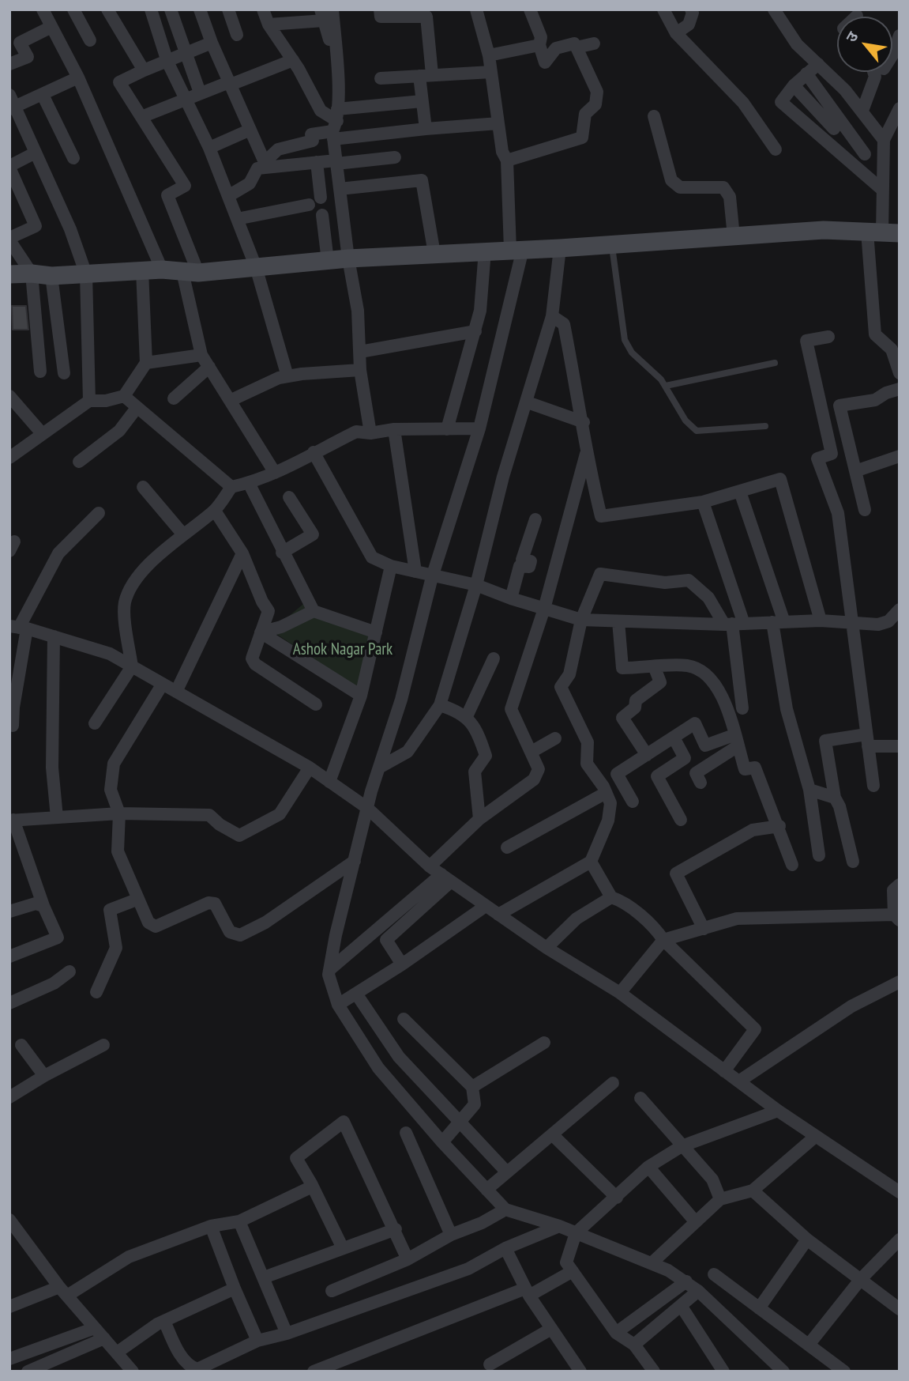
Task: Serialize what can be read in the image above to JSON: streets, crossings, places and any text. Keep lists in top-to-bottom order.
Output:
{
  "parks": ["Ashok Nagar Park"],
  "north": "top left"
}
